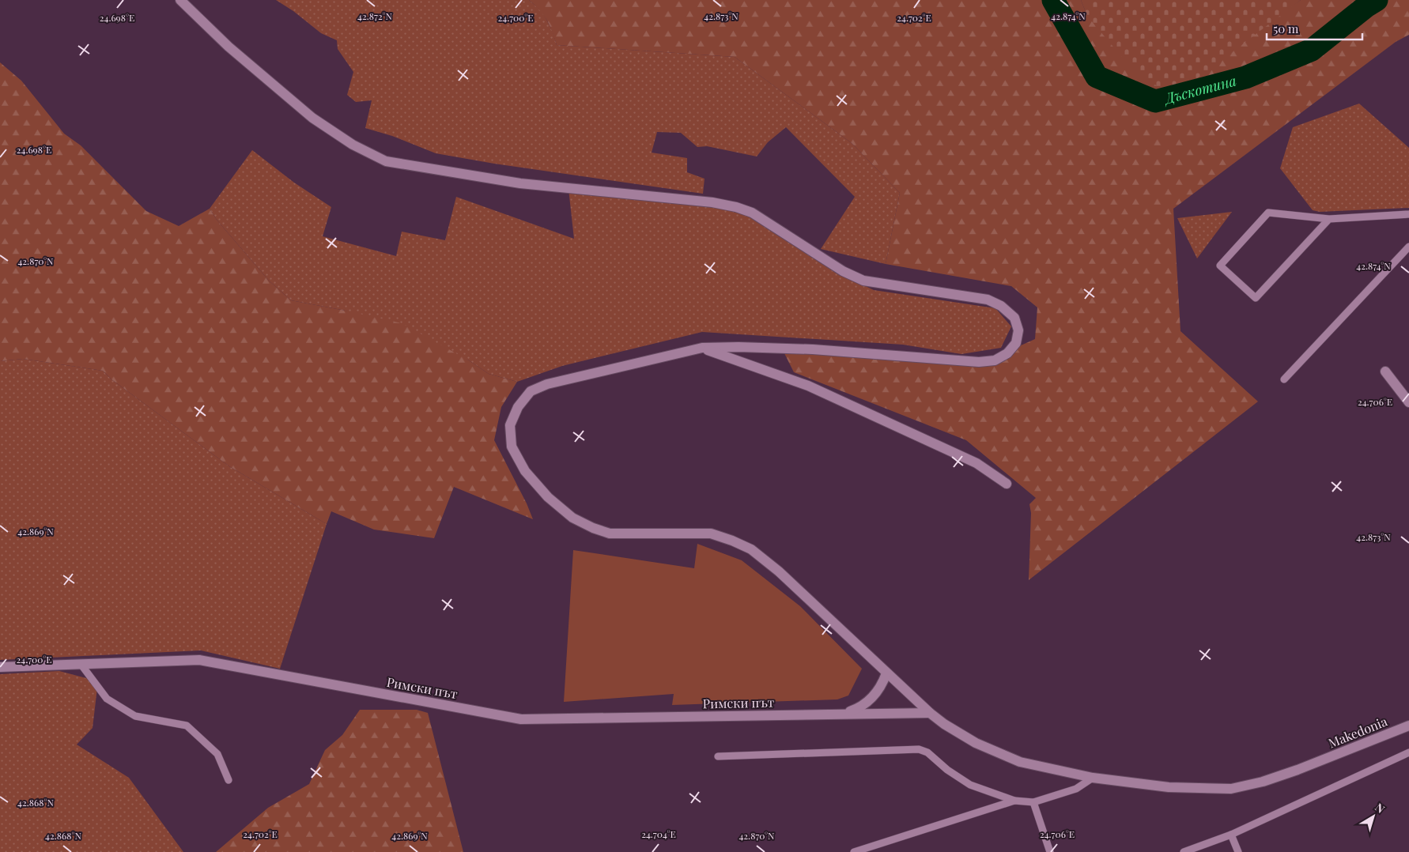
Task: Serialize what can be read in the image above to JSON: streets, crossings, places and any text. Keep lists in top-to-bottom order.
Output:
{
  "streets": {
    "street": ["Римски път", "Makedonia"]
  },
  "crossings": [
    ["Римски път", "Makedonia"]
  ],
  "water": ["Дъскотина"],
  "scale_bar": "50 m",
  "north": "top right",
  "coordinates": [
    "42.872°N",
    "42.873°N",
    "42.874°N",
    "24.698°E",
    "24.700°E",
    "24.702°E",
    "42.870°N",
    "24.706°E",
    "42.869°N",
    "42.868°N",
    "24.704°E"
  ]
}
